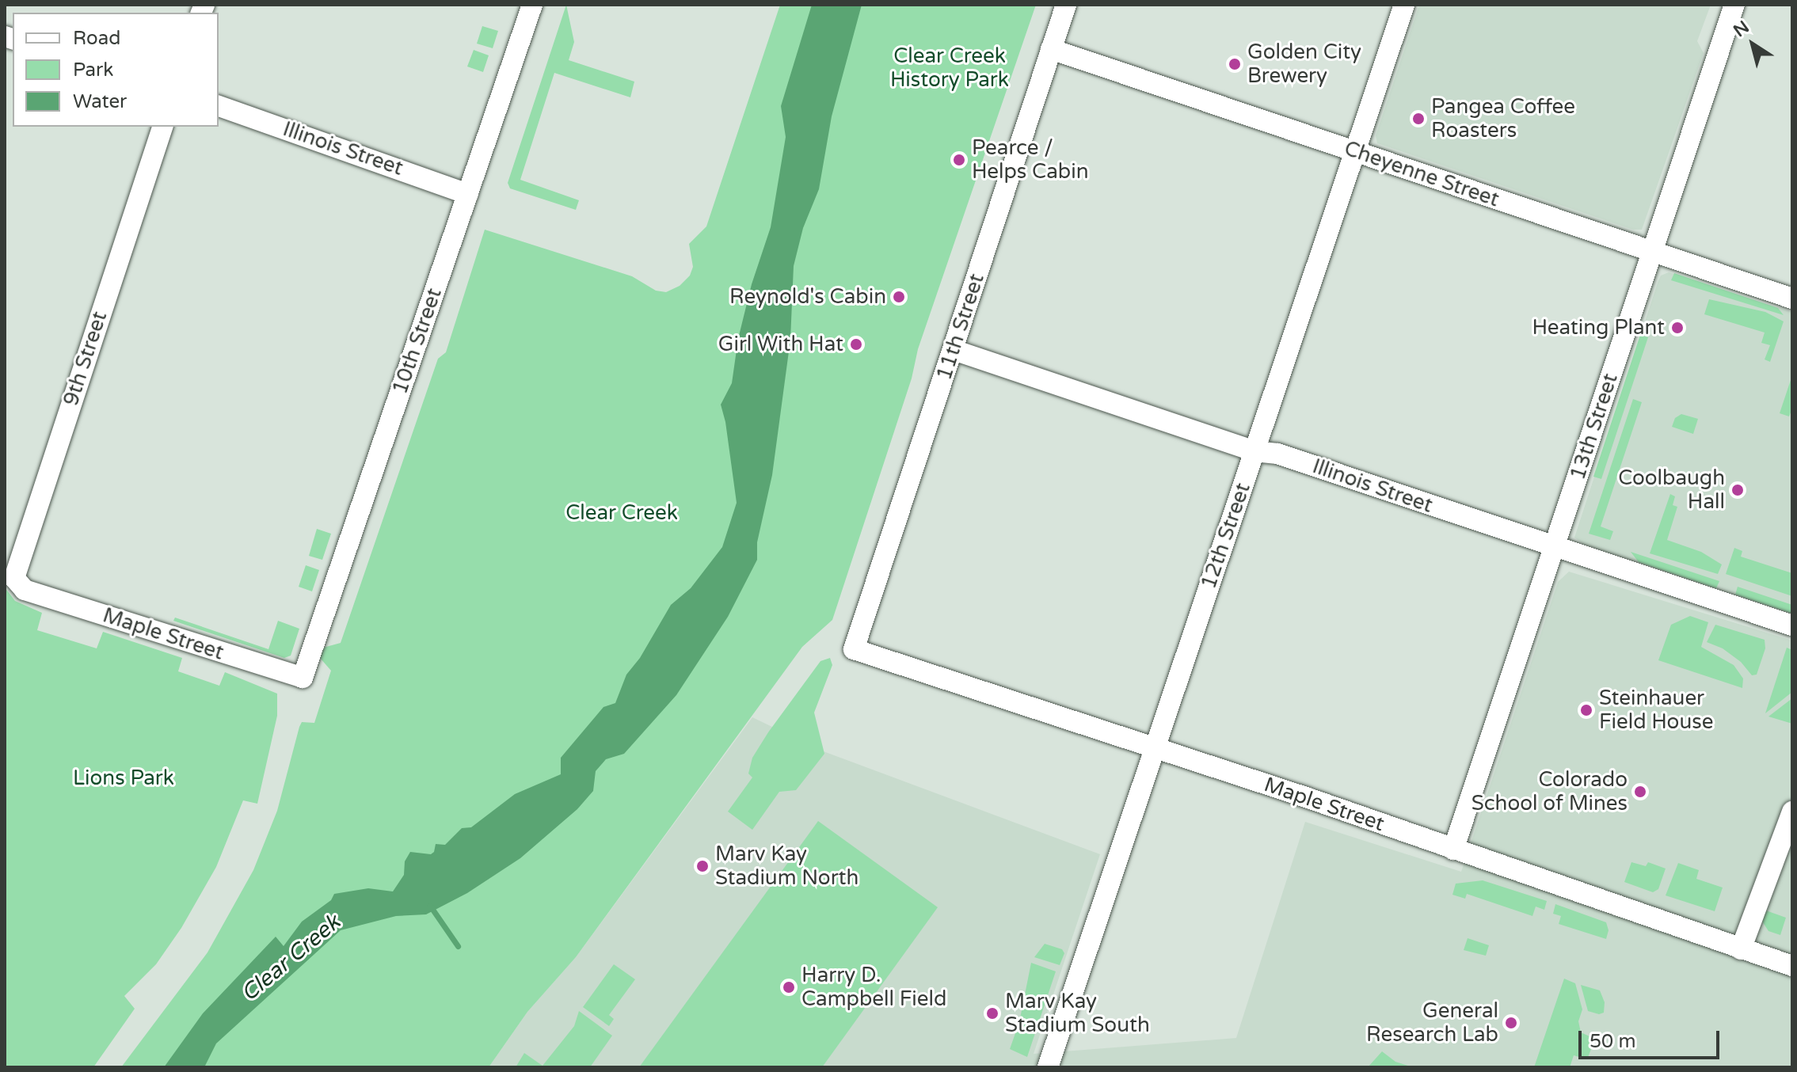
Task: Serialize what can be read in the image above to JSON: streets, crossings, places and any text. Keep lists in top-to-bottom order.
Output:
{
  "streets": {
    "street": [
      "Illinois Street",
      "Cheyenne Street",
      "11th Street",
      "10th Street",
      "9th Street",
      "13th Street",
      "12th Street",
      "Maple Street"
    ]
  },
  "crossings": [
    ["Illinois Street", "11th Street"],
    ["Illinois Street", "10th Street"],
    ["Illinois Street", "13th Street"],
    ["Illinois Street", "12th Street"],
    ["Cheyenne Street", "11th Street"],
    ["Cheyenne Street", "13th Street"],
    ["Cheyenne Street", "12th Street"],
    ["11th Street", "Maple Street"],
    ["10th Street", "Maple Street"],
    ["9th Street", "Maple Street"],
    ["13th Street", "Maple Street"],
    ["12th Street", "Maple Street"]
  ],
  "water": ["Clear Creek"],
  "parks": ["Clear Creek History Park", "Clear Creek", "Lions Park"],
  "places": [
    "Golden City Brewery",
    "Pangea Coffee Roasters",
    "Pearce / Helps Cabin",
    "Reynold's Cabin",
    "Heating Plant",
    "Girl With Hat",
    "Coolbaugh Hall",
    "Steinhauer Field House",
    "Colorado School of Mines",
    "Marv Kay Stadium North",
    "Harry D. Campbell Field",
    "Marv Kay Stadium South",
    "General Research Lab"
  ],
  "legend": ["Road", "Park", "Water"],
  "scale_bar": "50 m",
  "north": "top left"
}
